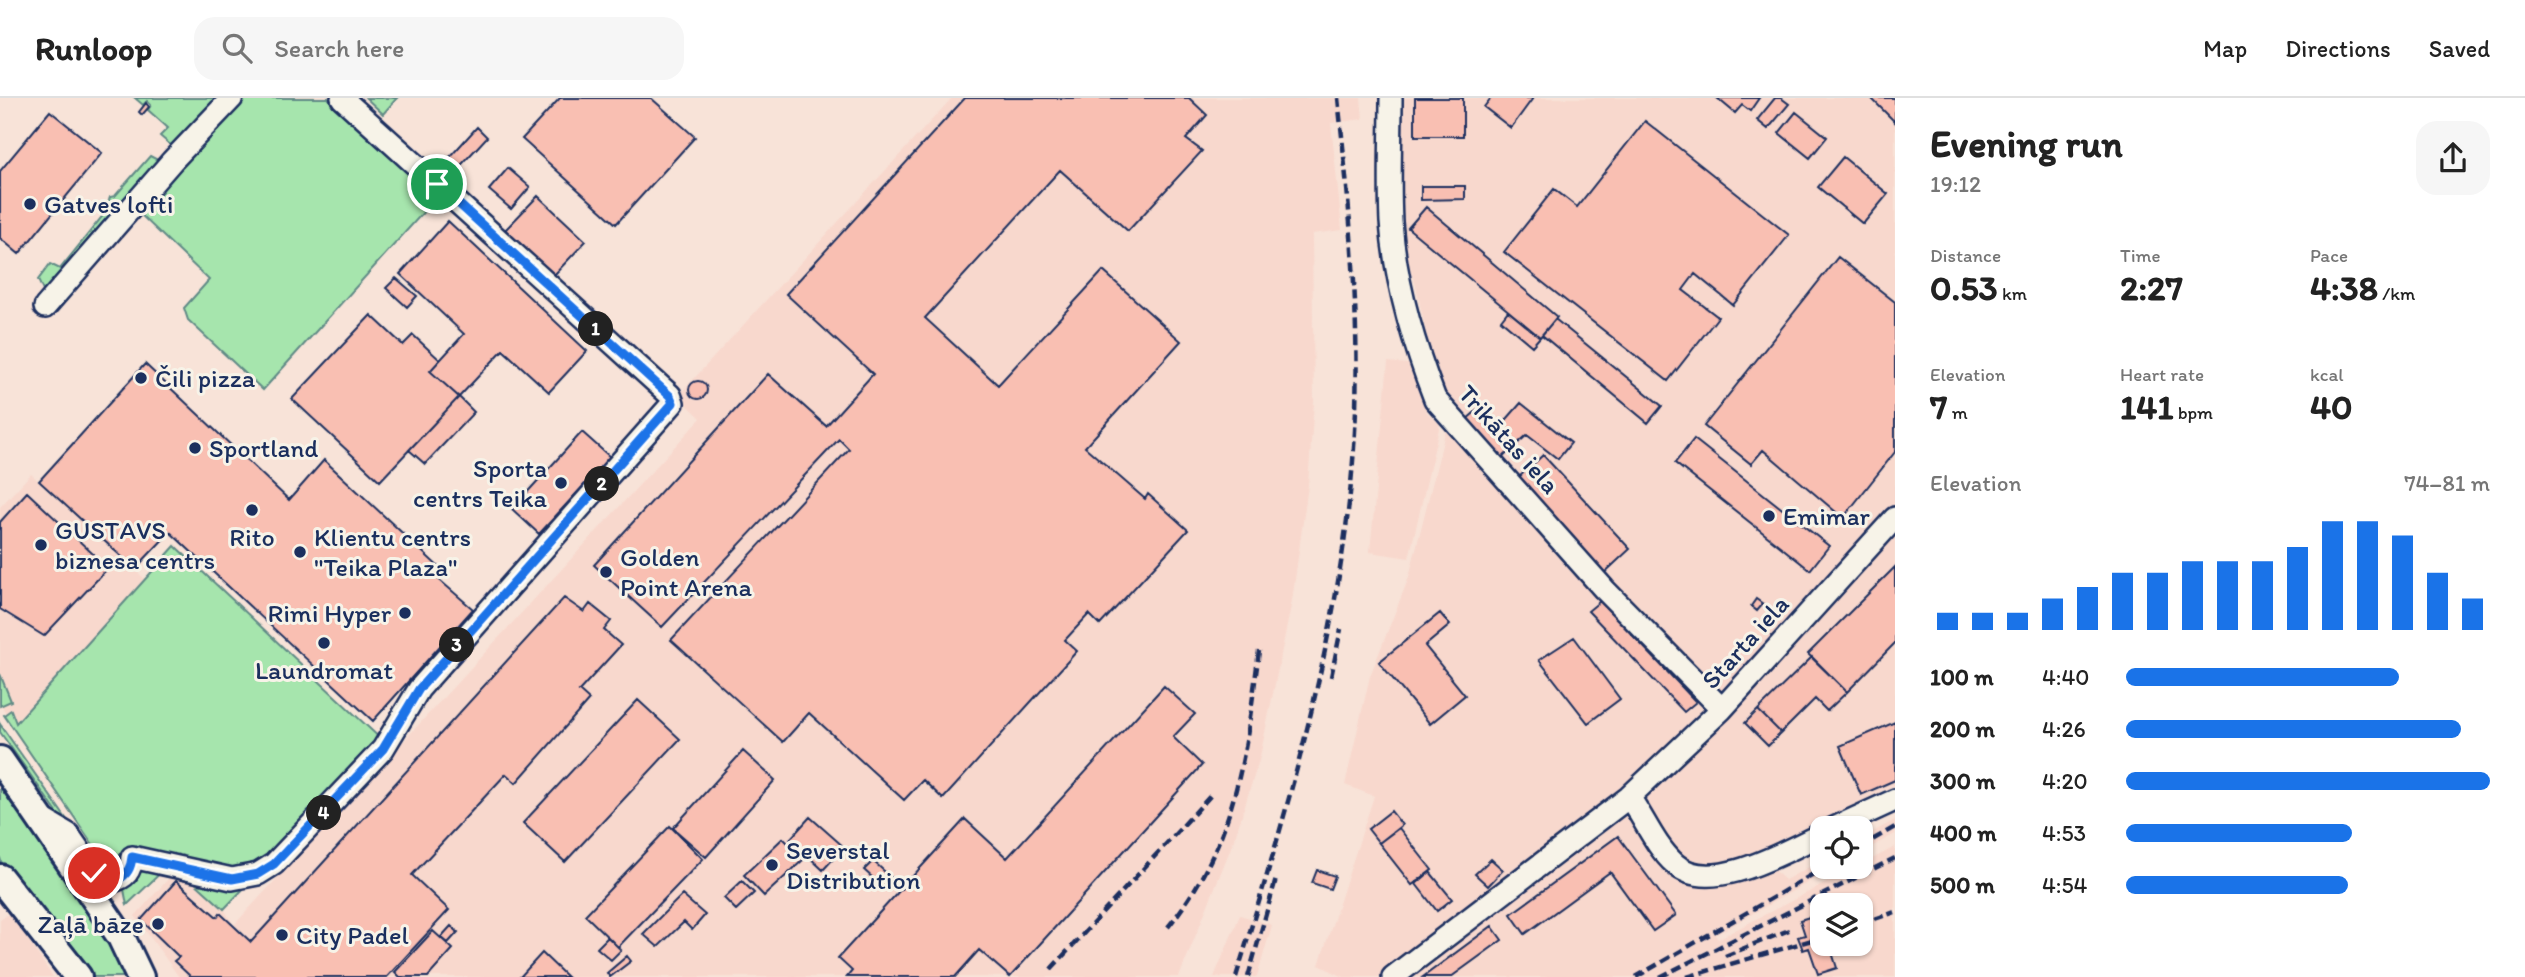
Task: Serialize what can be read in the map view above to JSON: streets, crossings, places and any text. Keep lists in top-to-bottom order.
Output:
{
  "streets": {
    "street": ["Trikātas iela", "Starta iela"]
  },
  "crossings": [
    ["Trikātas iela", "Starta iela"]
  ],
  "places": [
    "Gatves lofti",
    "Čili pizza",
    "Sportland",
    "Sporta centrs Teika",
    "Rito",
    "Emimar",
    "GUSTAVS biznesa centrs",
    "Klientu centrs \"Teika Plaza\"",
    "Golden Point Arena",
    "Rimi Hyper",
    "Laundromat",
    "Severstal Distribution",
    "Zaļā bāze",
    "City Padel"
  ],
  "page": {
    "header": "Runloop",
    "search": "Search here",
    "nav": ["Map", "Directions", "Saved"],
    "heading": ["Evening run", "19:12"],
    "stats": [
      ["Distance", "0.53 km"],
      ["Time", "2:27"],
      ["Pace", "4:38 /km"],
      ["Elevation", "7 m"],
      ["Heart rate", "141 bpm"],
      ["kcal", "40"]
    ],
    "pins": [
      "1",
      "2",
      "3",
      "4"
    ],
    "chart": ["Elevation", "74–81 m"],
    "list": [
      {
        "name": "100 m",
        "note": "4:40"
      },
      {
        "name": "200 m",
        "note": "4:26"
      },
      {
        "name": "300 m",
        "note": "4:20"
      },
      {
        "name": "400 m",
        "note": "4:53"
      },
      {
        "name": "500 m",
        "note": "4:54"
      }
    ]
  }
}
